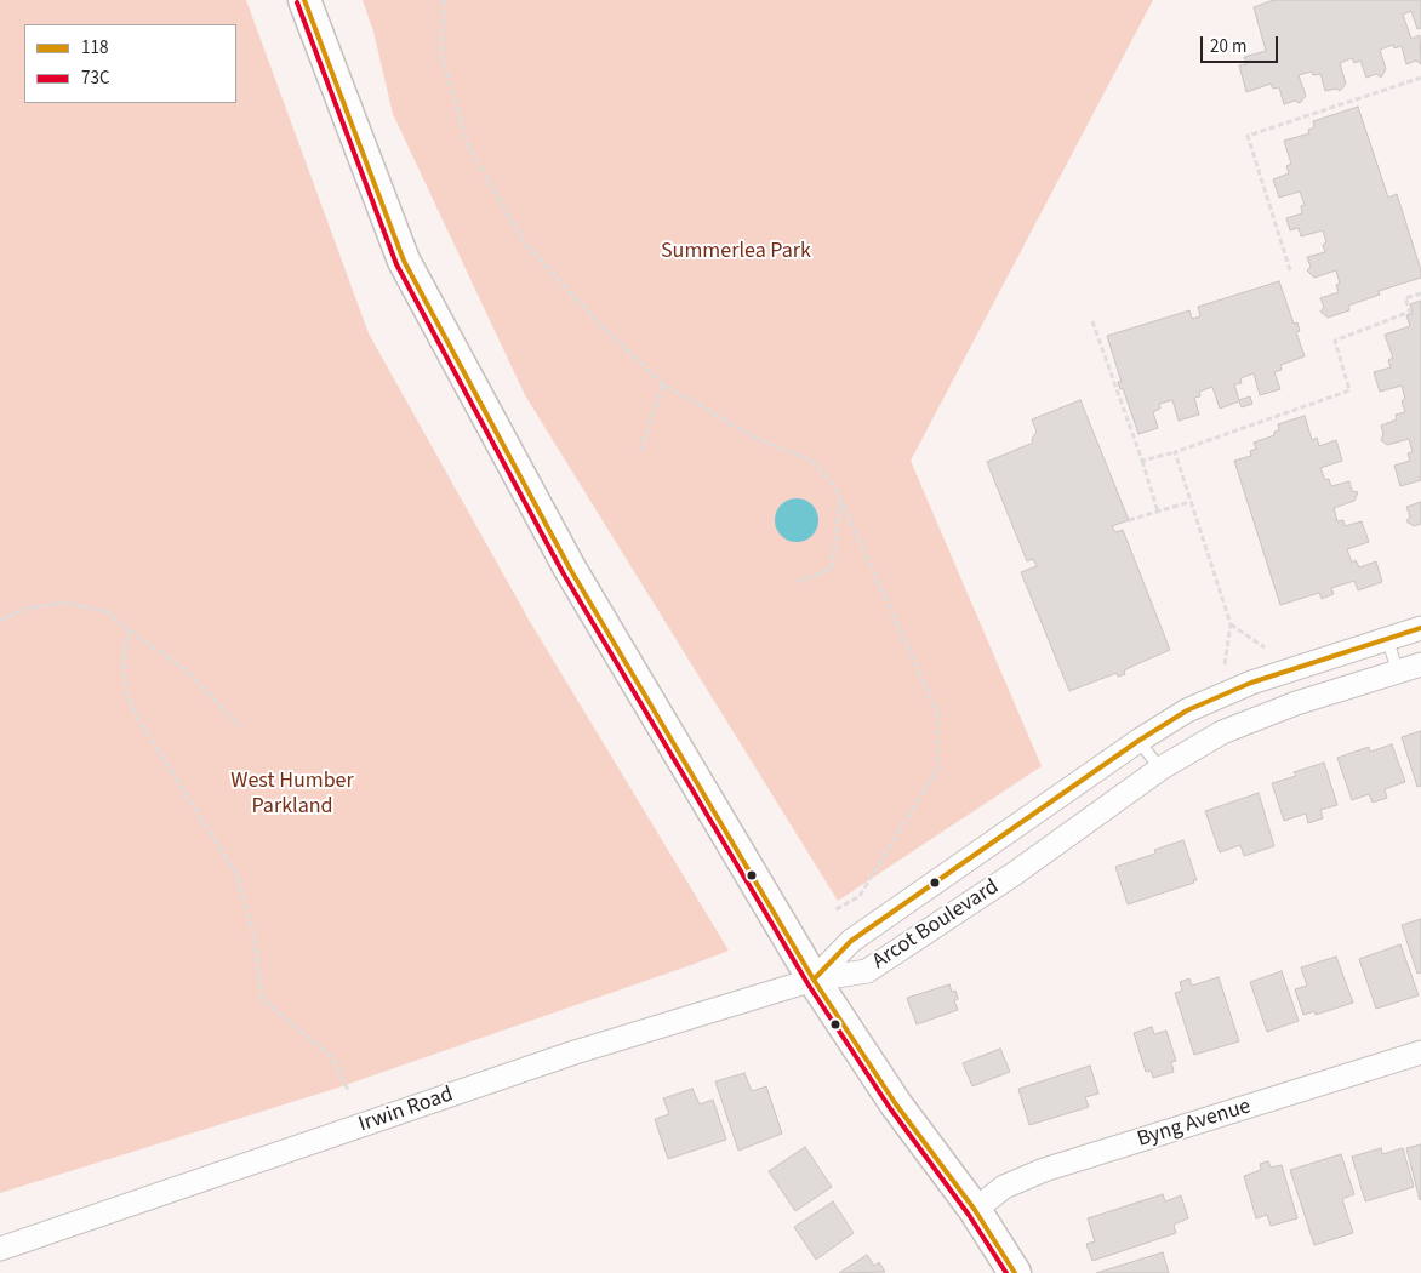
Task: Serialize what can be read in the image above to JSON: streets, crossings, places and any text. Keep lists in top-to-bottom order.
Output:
{
  "streets": {
    "street": ["Arcot Boulevard", "Irwin Road", "Byng Avenue"]
  },
  "crossings": [
    ["Arcot Boulevard", "Irwin Road"]
  ],
  "parks": ["Summerlea Park", "West Humber Parkland"],
  "lines": ["transit line 118", "transit line 73C"],
  "legend": ["118", "73C"],
  "scale_bar": "20 m"
}
